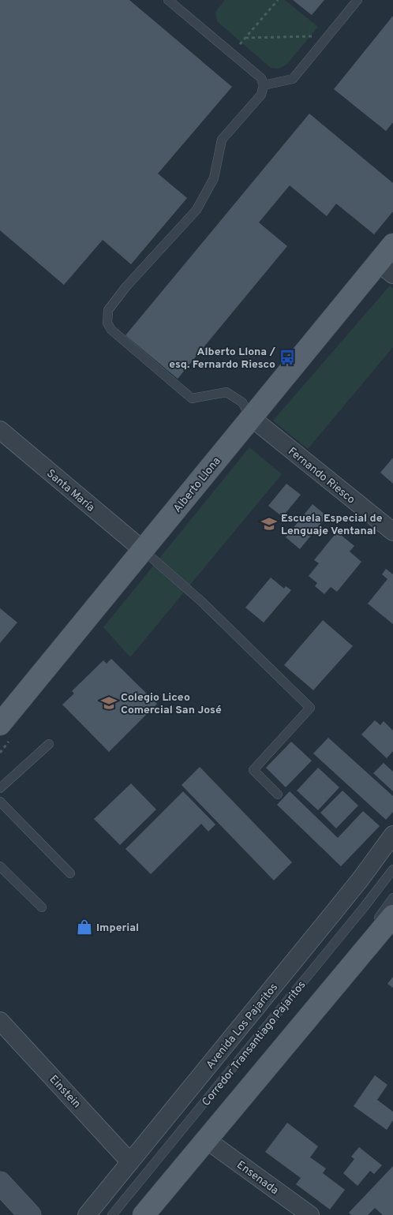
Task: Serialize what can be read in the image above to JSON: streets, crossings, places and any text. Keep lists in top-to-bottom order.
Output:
{
  "streets": {
    "main road": ["Alberto Llona"],
    "street": [
      "Fernando Riesco",
      "Santa María",
      "Avenida Los Pajaritos",
      "Einstein",
      "Ensenada"
    ],
    "lane": ["Corredor Transantiago Pajaritos"]
  },
  "crossings": [
    ["Fernando Riesco", "Alberto Llona"],
    ["Alberto Llona", "Santa María"],
    ["Avenida Los Pajaritos", "Einstein"]
  ],
  "places": {
    "bus stop": ["Alberto Llona / esq. Fernardo Riesco"],
    "school or university": ["Escuela Especial de Lenguaje Ventanal", "Colegio Liceo Comercial San José"],
    "shop": ["Imperial"]
  }
}
